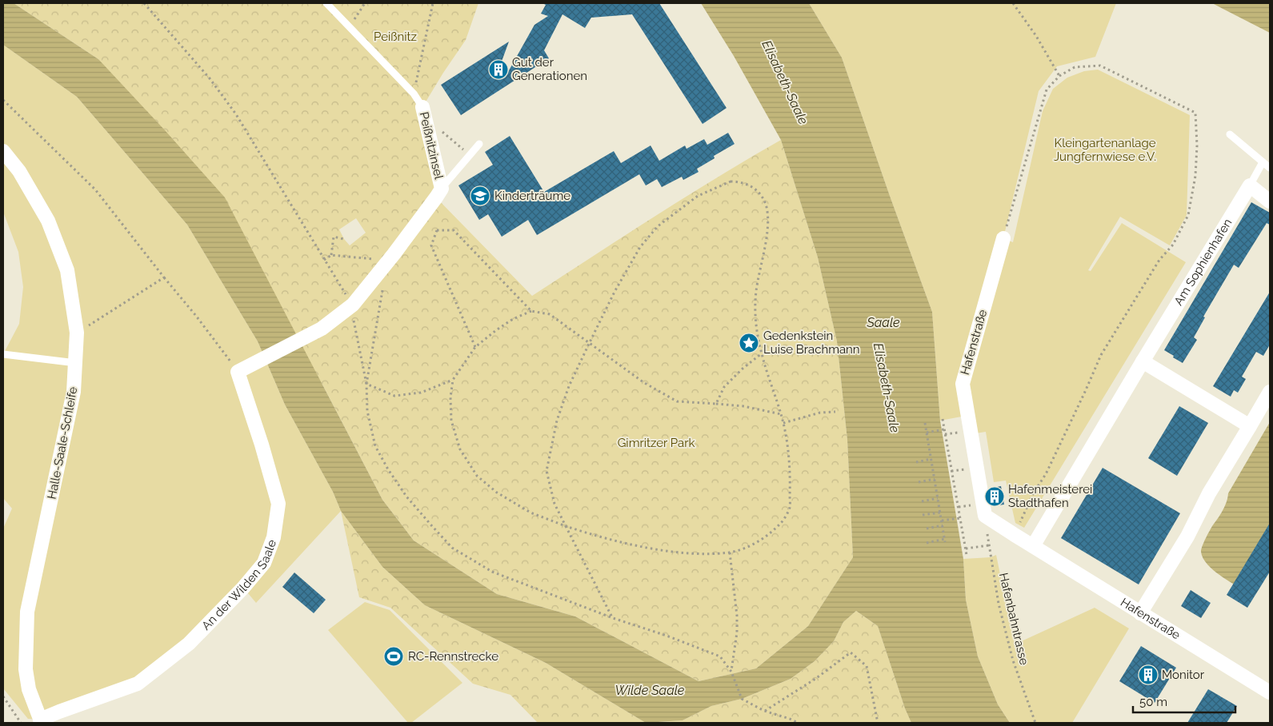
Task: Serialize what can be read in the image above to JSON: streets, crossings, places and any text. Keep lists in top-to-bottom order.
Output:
{
  "streets": {
    "street": [
      "Peißnitzinsel",
      "Am Sophienhafen",
      "Hafenstraße",
      "Halle-Saale-Schleife",
      "An der Wilden Saale"
    ],
    "path": ["Hafenbahntrasse"]
  },
  "crossings": [
    ["Peißnitzinsel", "An der Wilden Saale"],
    ["Am Sophienhafen", "Hafenstraße"],
    ["Hafenstraße", "Hafenbahntrasse"],
    ["Halle-Saale-Schleife", "An der Wilden Saale"]
  ],
  "water": ["Elisabeth-Saale", "Saale", "Wilde Saale"],
  "parks": ["Peißnitz", "Kleingartenanlage Jungfernwiese e.V.", "Gimritzer Park"],
  "places": {
    "building": ["Gut der Generationen", "Hafenmeisterei Stadthafen", "Monitor"],
    "school or university": ["Kinderträume"],
    "place": ["Gedenkstein Luise Brachmann"],
    "sports": ["RC-Rennstrecke"]
  },
  "scale_bar": "50 m"
}
